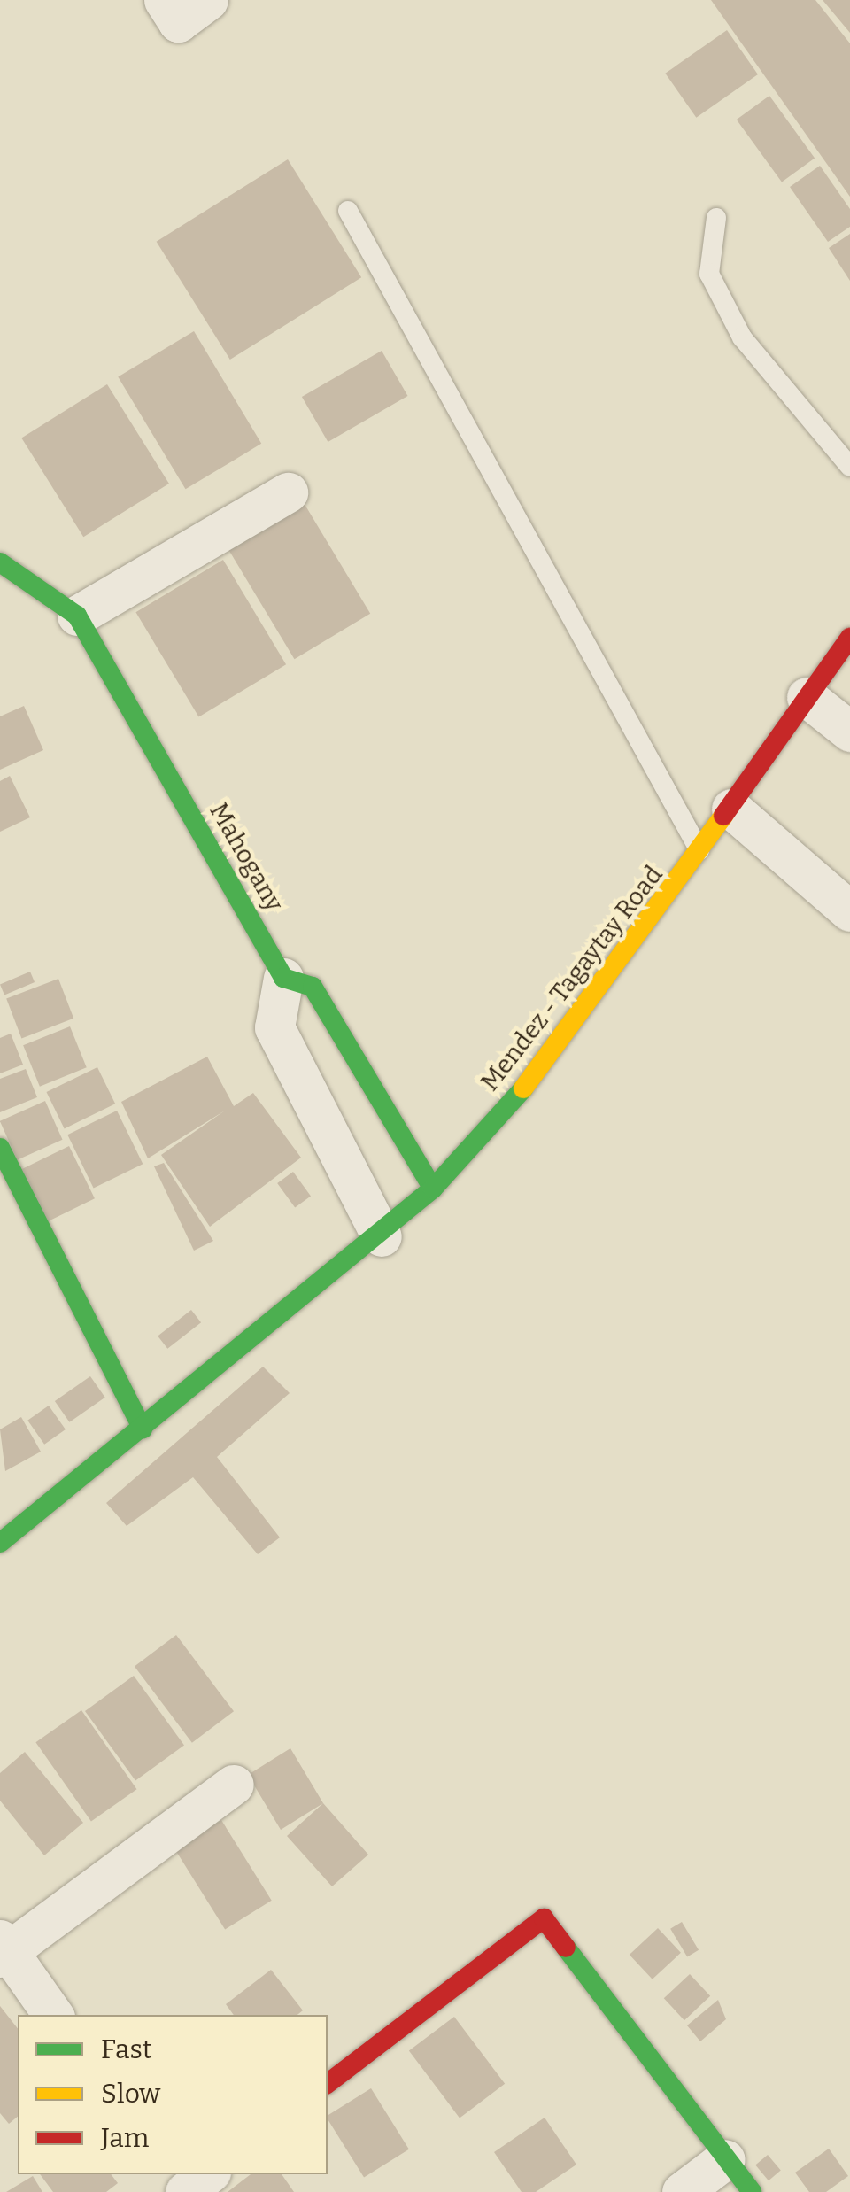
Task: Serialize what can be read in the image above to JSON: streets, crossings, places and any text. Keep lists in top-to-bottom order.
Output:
{
  "streets": {
    "street": ["Mahogany", "Mendez - Tagaytay Road"]
  },
  "legend": ["Fast", "Slow", "Jam"]
}
